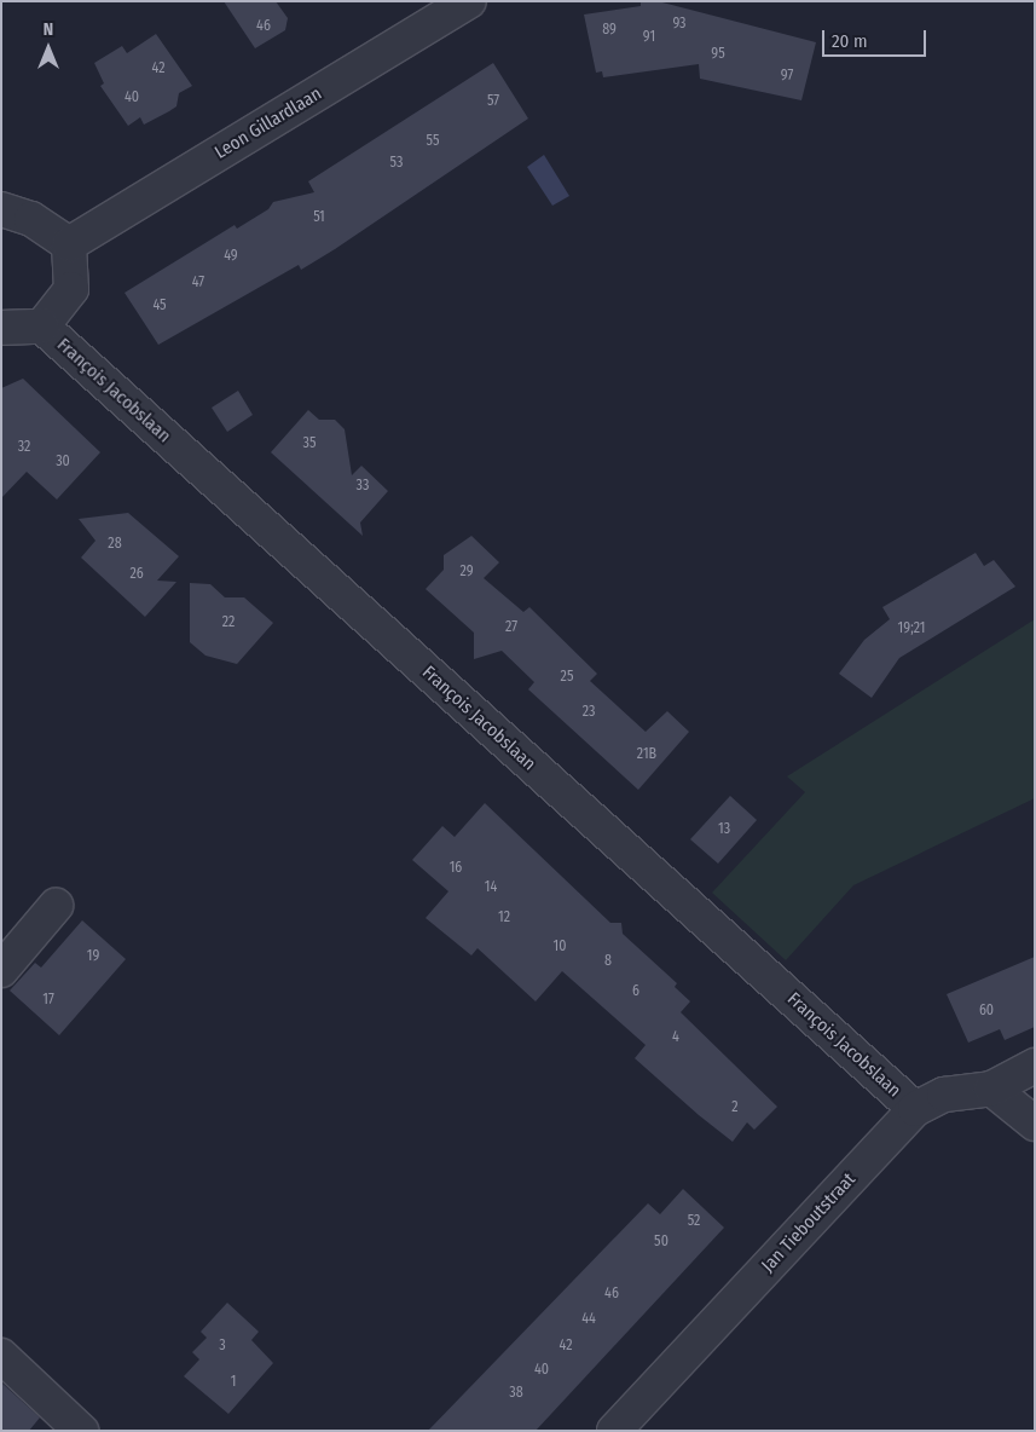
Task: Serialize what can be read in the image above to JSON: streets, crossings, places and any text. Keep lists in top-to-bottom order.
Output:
{
  "streets": {
    "street": ["Leon Gillardlaan", "François Jacobslaan", "Jan Tieboutstraat"]
  },
  "crossings": [
    ["François Jacobslaan", "Jan Tieboutstraat"]
  ],
  "house_numbers": [
    "93",
    "46",
    "89",
    "91",
    "95",
    "42",
    "97",
    "40",
    "57",
    "55",
    "53",
    "51",
    "49",
    "47",
    "45",
    "35",
    "32",
    "30",
    "33",
    "28",
    "29",
    "26",
    "22",
    "27",
    "19;21",
    "25",
    "23",
    "21B",
    "13",
    "16",
    "14",
    "12",
    "10",
    "19",
    "8",
    "6",
    "17",
    "60",
    "4",
    "2",
    "52",
    "50",
    "46",
    "44",
    "3",
    "42",
    "40",
    "1",
    "38"
  ],
  "scale_bar": "20 m",
  "north": "top"
}
